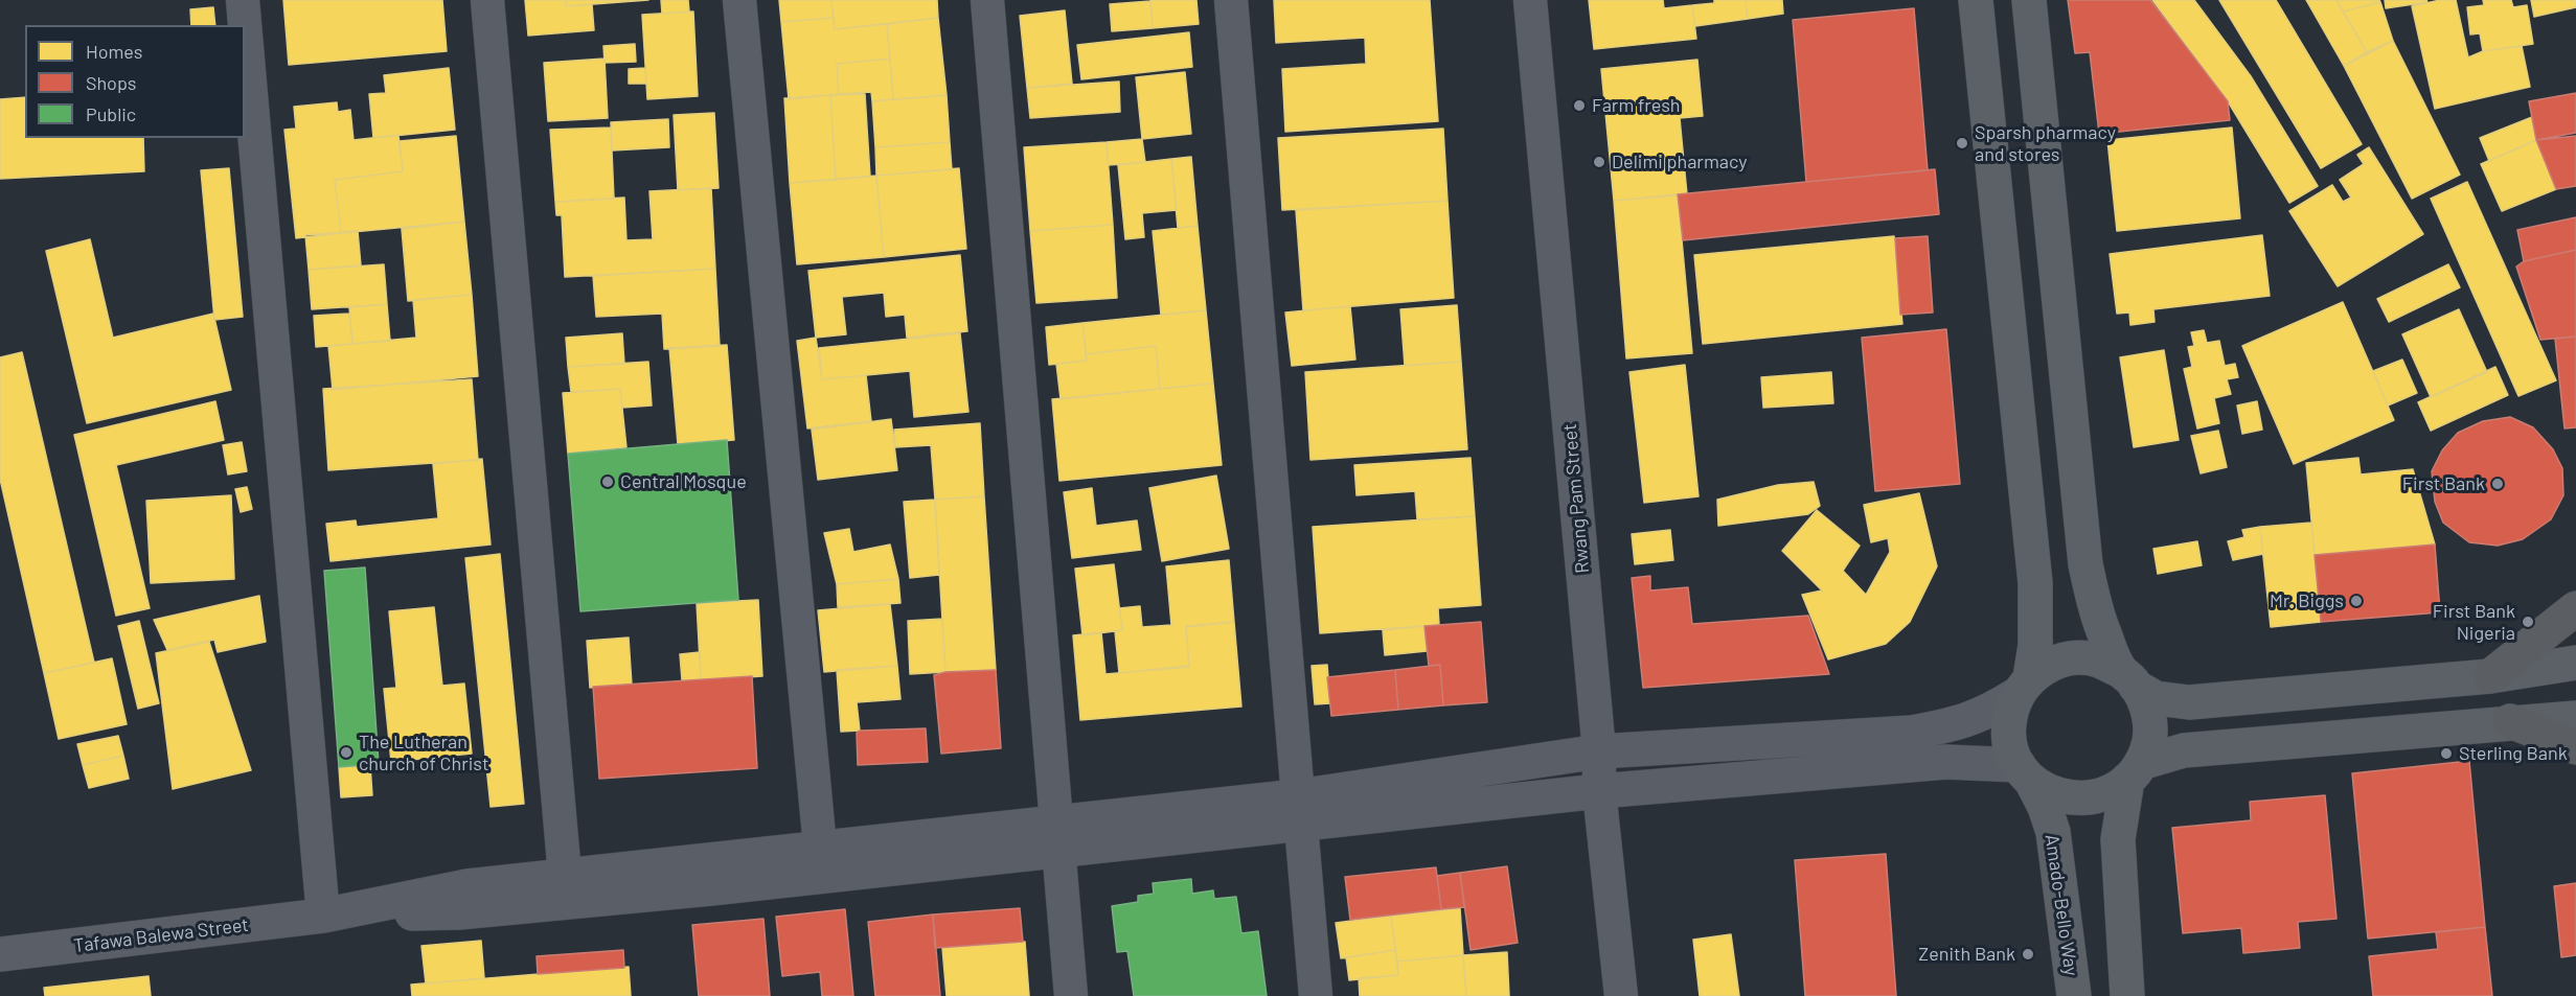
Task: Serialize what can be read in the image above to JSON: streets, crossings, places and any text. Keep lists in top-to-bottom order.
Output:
{
  "streets": {
    "main road": ["Amado-Bello Way"],
    "street": ["Rwang Pam Street", "Tafawa Balewa Street"]
  },
  "places": [
    "Farm fresh",
    "Sparsh pharmacy and stores",
    "Delimi pharmacy",
    "Central Mosque",
    "First Bank",
    "Mr. Biggs",
    "First Bank Nigeria",
    "The Lutheran church of Christ",
    "Sterling Bank",
    "Zenith Bank"
  ],
  "legend": ["Homes", "Shops", "Public"]
}
